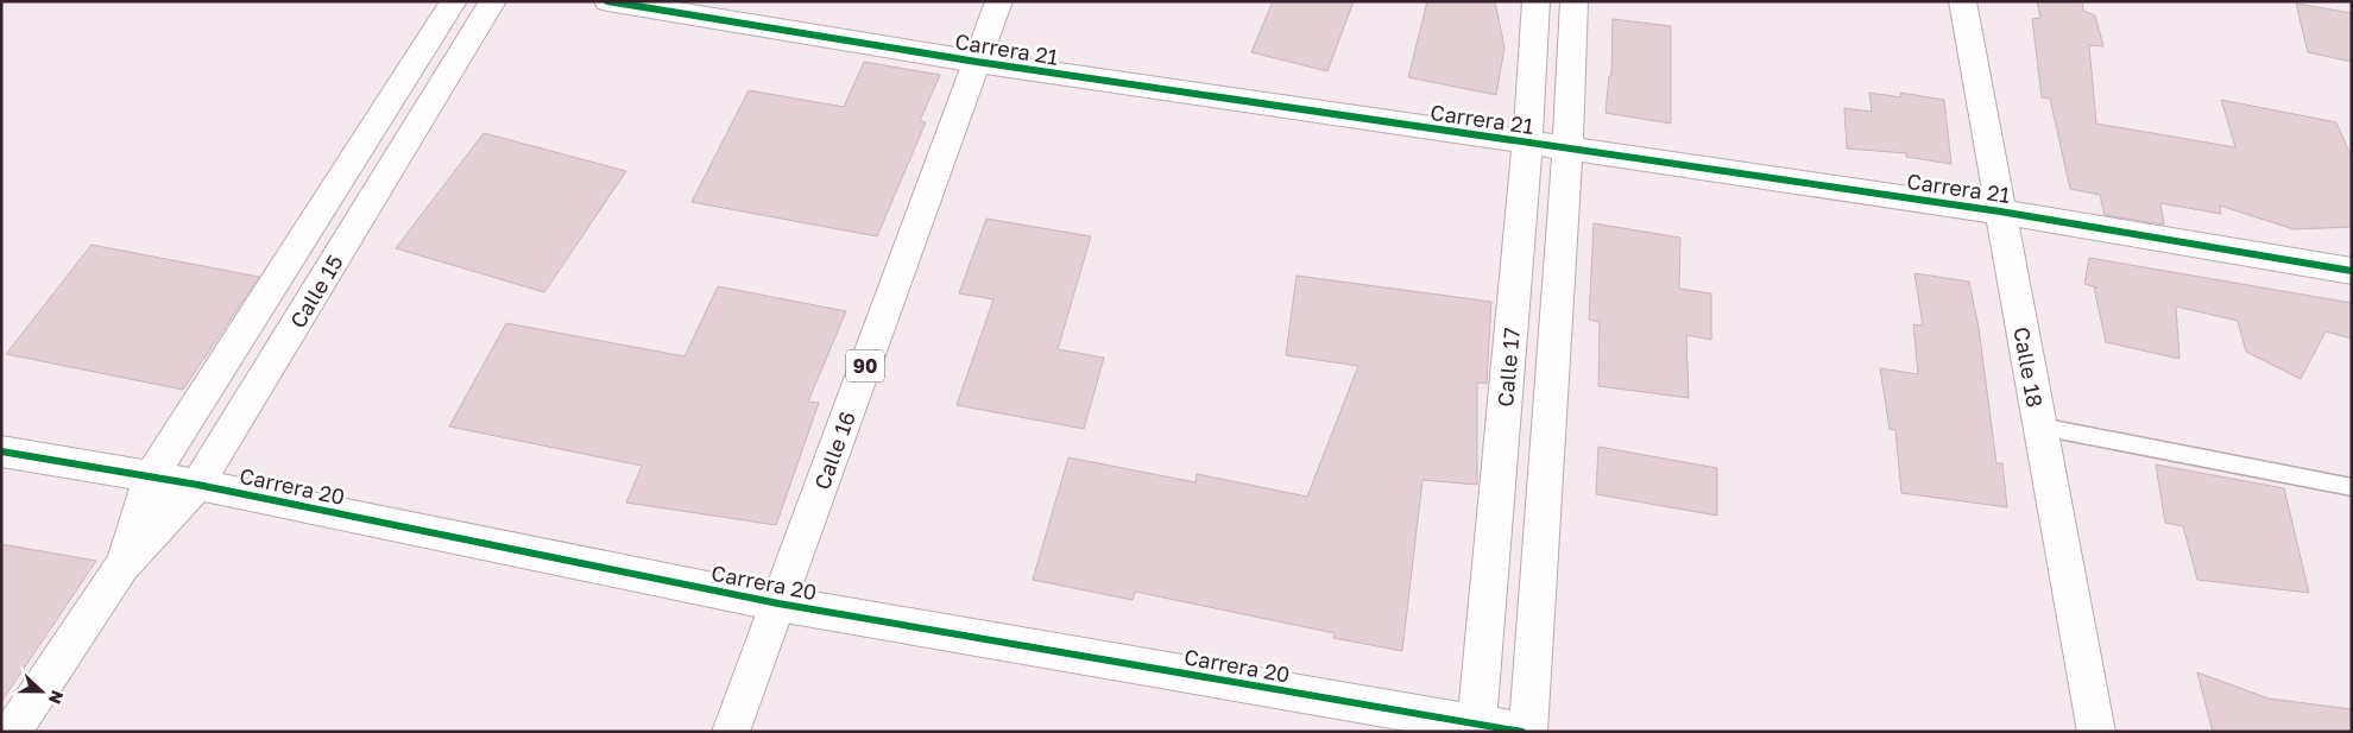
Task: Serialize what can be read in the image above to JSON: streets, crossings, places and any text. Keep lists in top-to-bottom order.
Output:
{
  "streets": {
    "main road": [
      "Carrera 21",
      "Calle 15",
      "90",
      "Calle 17",
      "Calle 18",
      "Calle 16",
      "Carrera 20"
    ]
  },
  "crossings": [
    ["Carrera 21", "Calle 17"],
    ["Carrera 21", "Calle 18"],
    ["Carrera 21", "Calle 16"],
    ["Calle 15", "Carrera 20"],
    ["Calle 17", "Carrera 20"],
    ["Calle 16", "Carrera 20"]
  ],
  "north": "right"
}
